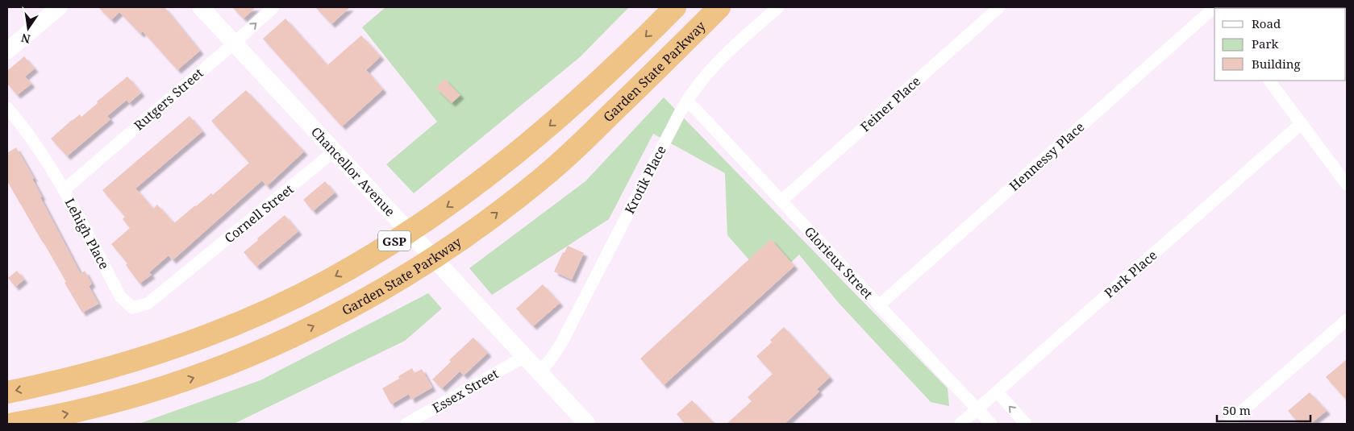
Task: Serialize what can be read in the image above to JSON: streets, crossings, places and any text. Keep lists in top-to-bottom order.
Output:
{
  "streets": {
    "highway": ["Garden State Parkway", "GSP"],
    "main road": ["Chancellor Avenue"],
    "street": [
      "Rutgers Street",
      "Feiner Place",
      "Hennessy Place",
      "Krotik Place",
      "Cornell Street",
      "Lehigh Place",
      "Glorieux Street",
      "Park Place",
      "Essex Street"
    ]
  },
  "crossings": [
    ["Rutgers Street", "Chancellor Avenue"],
    ["Rutgers Street", "Lehigh Place"],
    ["Feiner Place", "Glorieux Street"],
    ["Hennessy Place", "Glorieux Street"],
    ["Chancellor Avenue", "Krotik Place"],
    ["Chancellor Avenue", "Cornell Street"],
    ["Chancellor Avenue", "Essex Street"],
    ["Krotik Place", "Glorieux Street"],
    ["Cornell Street", "Lehigh Place"],
    ["Glorieux Street", "Park Place"]
  ],
  "legend": ["Road", "Park", "Building"],
  "scale_bar": "50 m",
  "north": "bottom"
}
